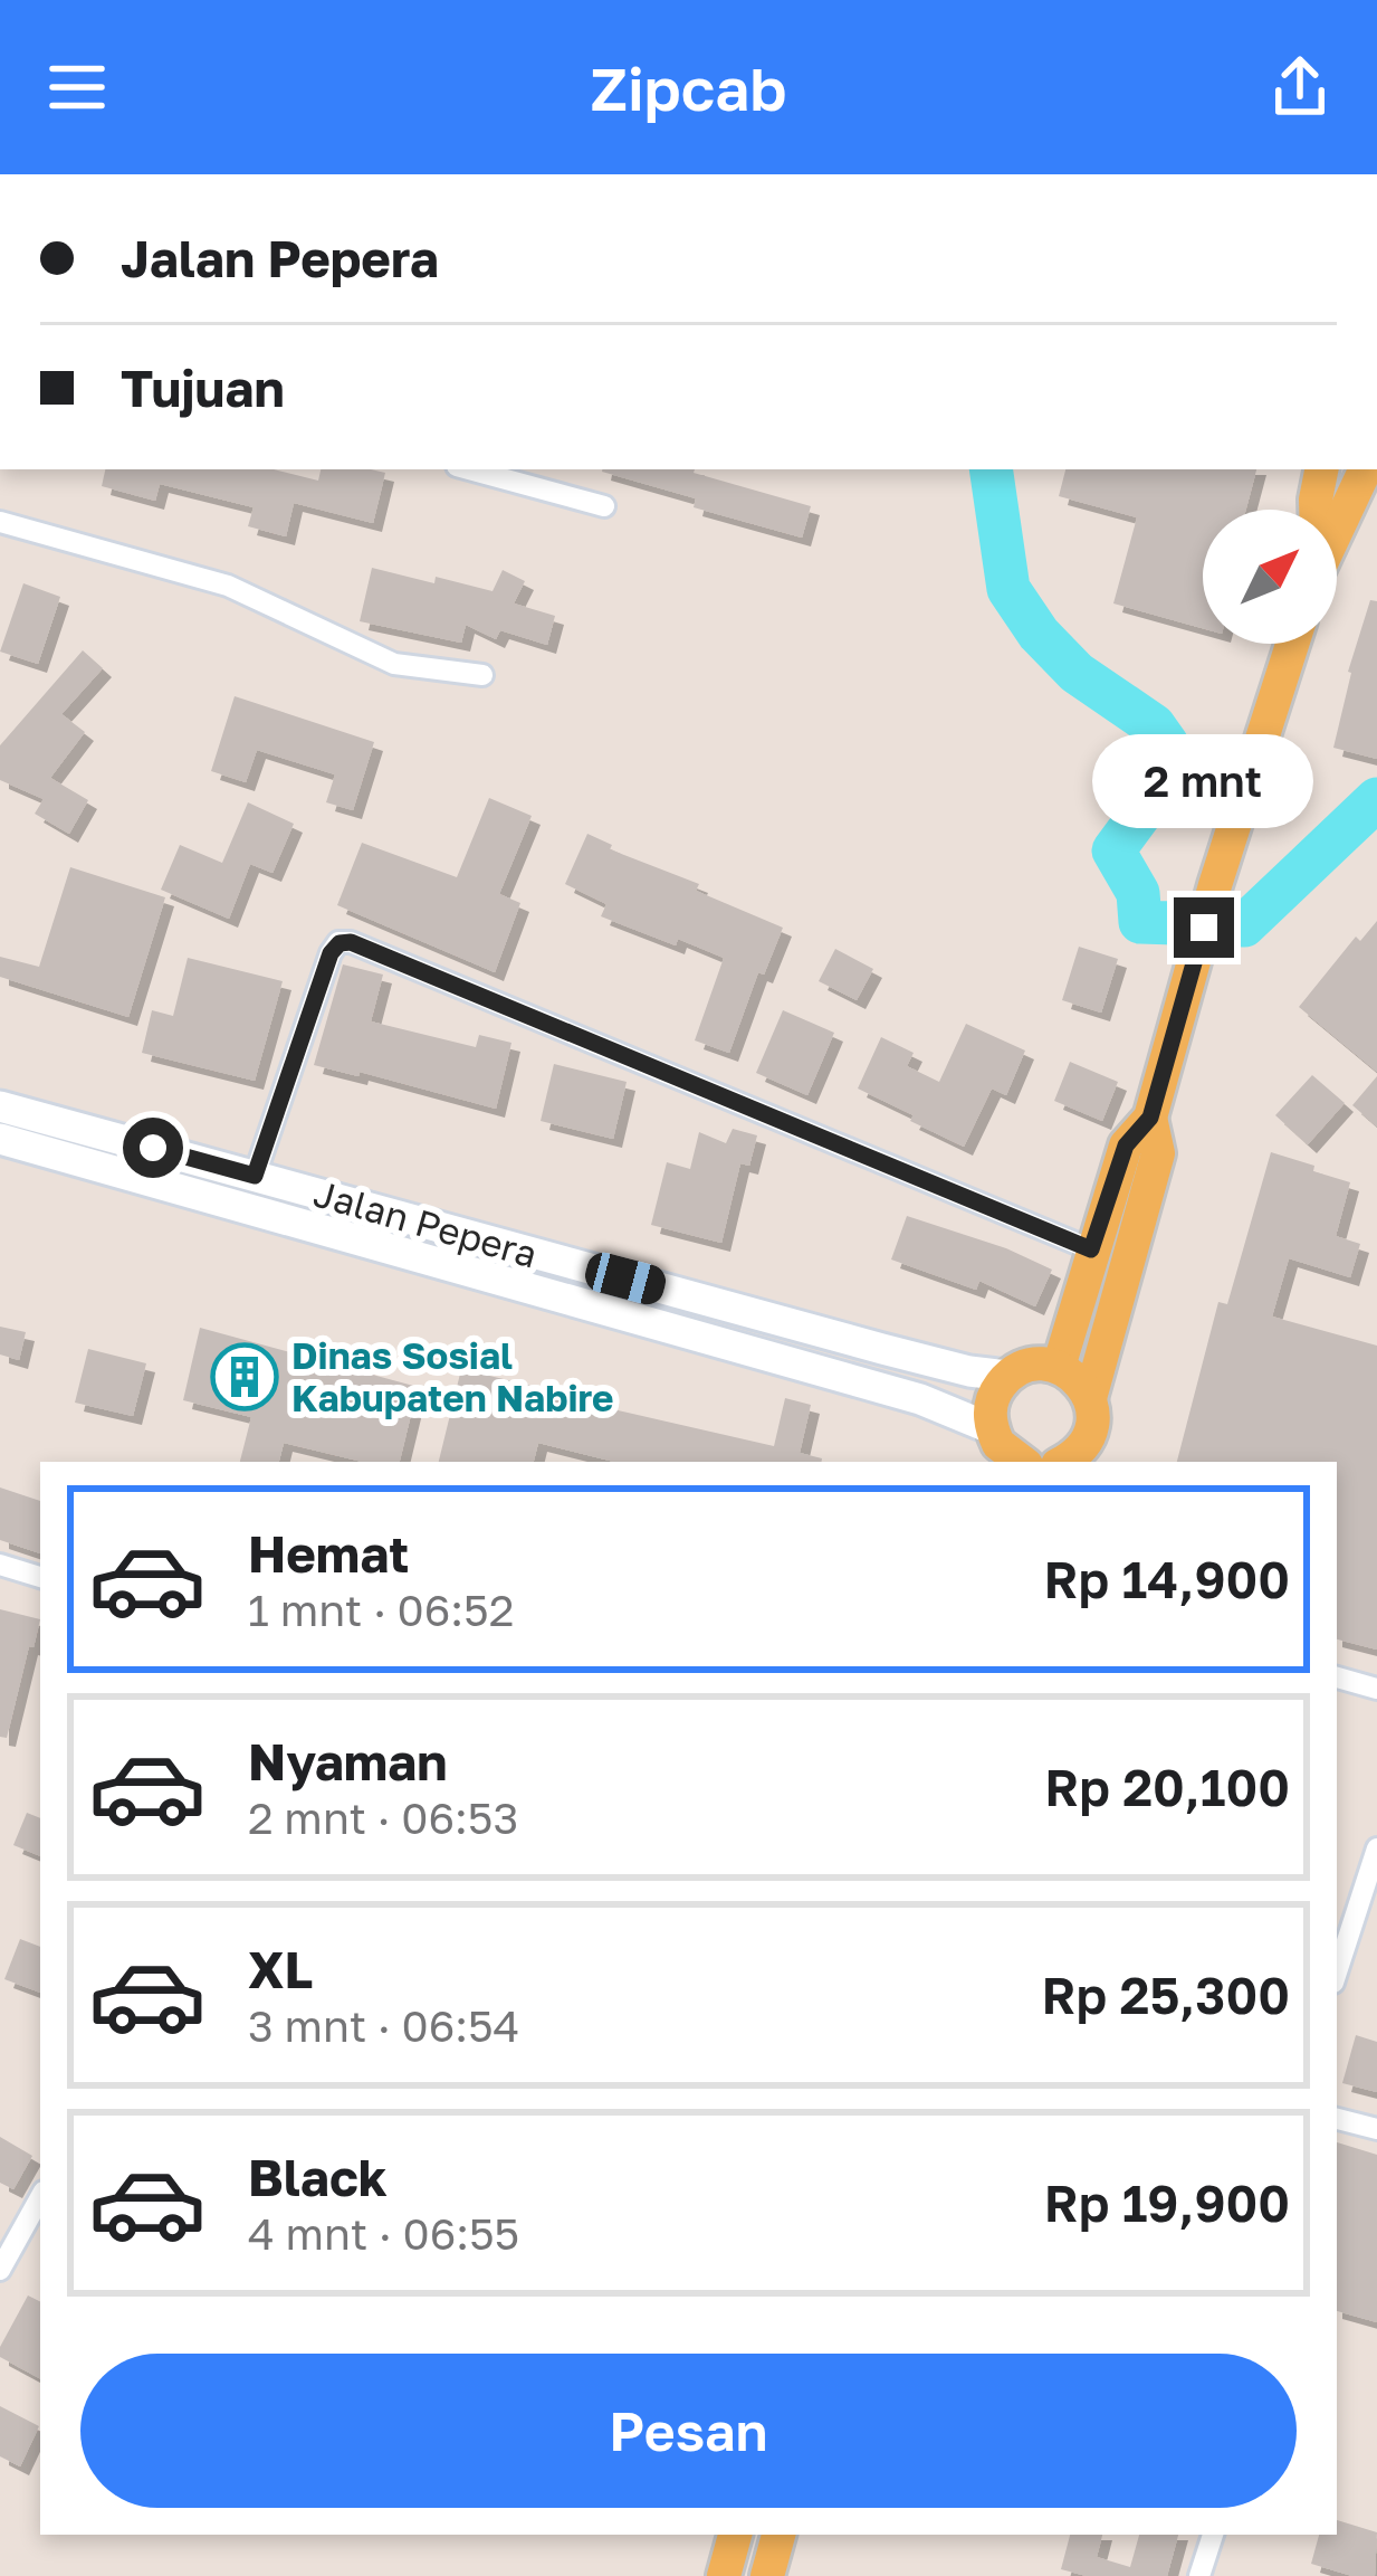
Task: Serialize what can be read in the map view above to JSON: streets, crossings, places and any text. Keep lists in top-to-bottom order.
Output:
{
  "streets": {
    "main road": ["Jalan Pepera"]
  },
  "places": {
    "building": ["Dinas Sosial Kabupaten Nabire"]
  },
  "north": "top right",
  "page": {
    "header": "Zipcab",
    "banner": ["Jalan Pepera", "Tujuan"],
    "bubble": "2 mnt",
    "list": [
      {
        "name": "Hemat",
        "note": "1 mnt · 06:52",
        "value": "Rp 14,900"
      },
      {
        "name": "Nyaman",
        "note": "2 mnt · 06:53",
        "value": "Rp 20,100"
      },
      {
        "name": "XL",
        "note": "3 mnt · 06:54",
        "value": "Rp 25,300"
      },
      {
        "name": "Black",
        "note": "4 mnt · 06:55",
        "value": "Rp 19,900"
      }
    ],
    "buttons": "Pesan"
  }
}
